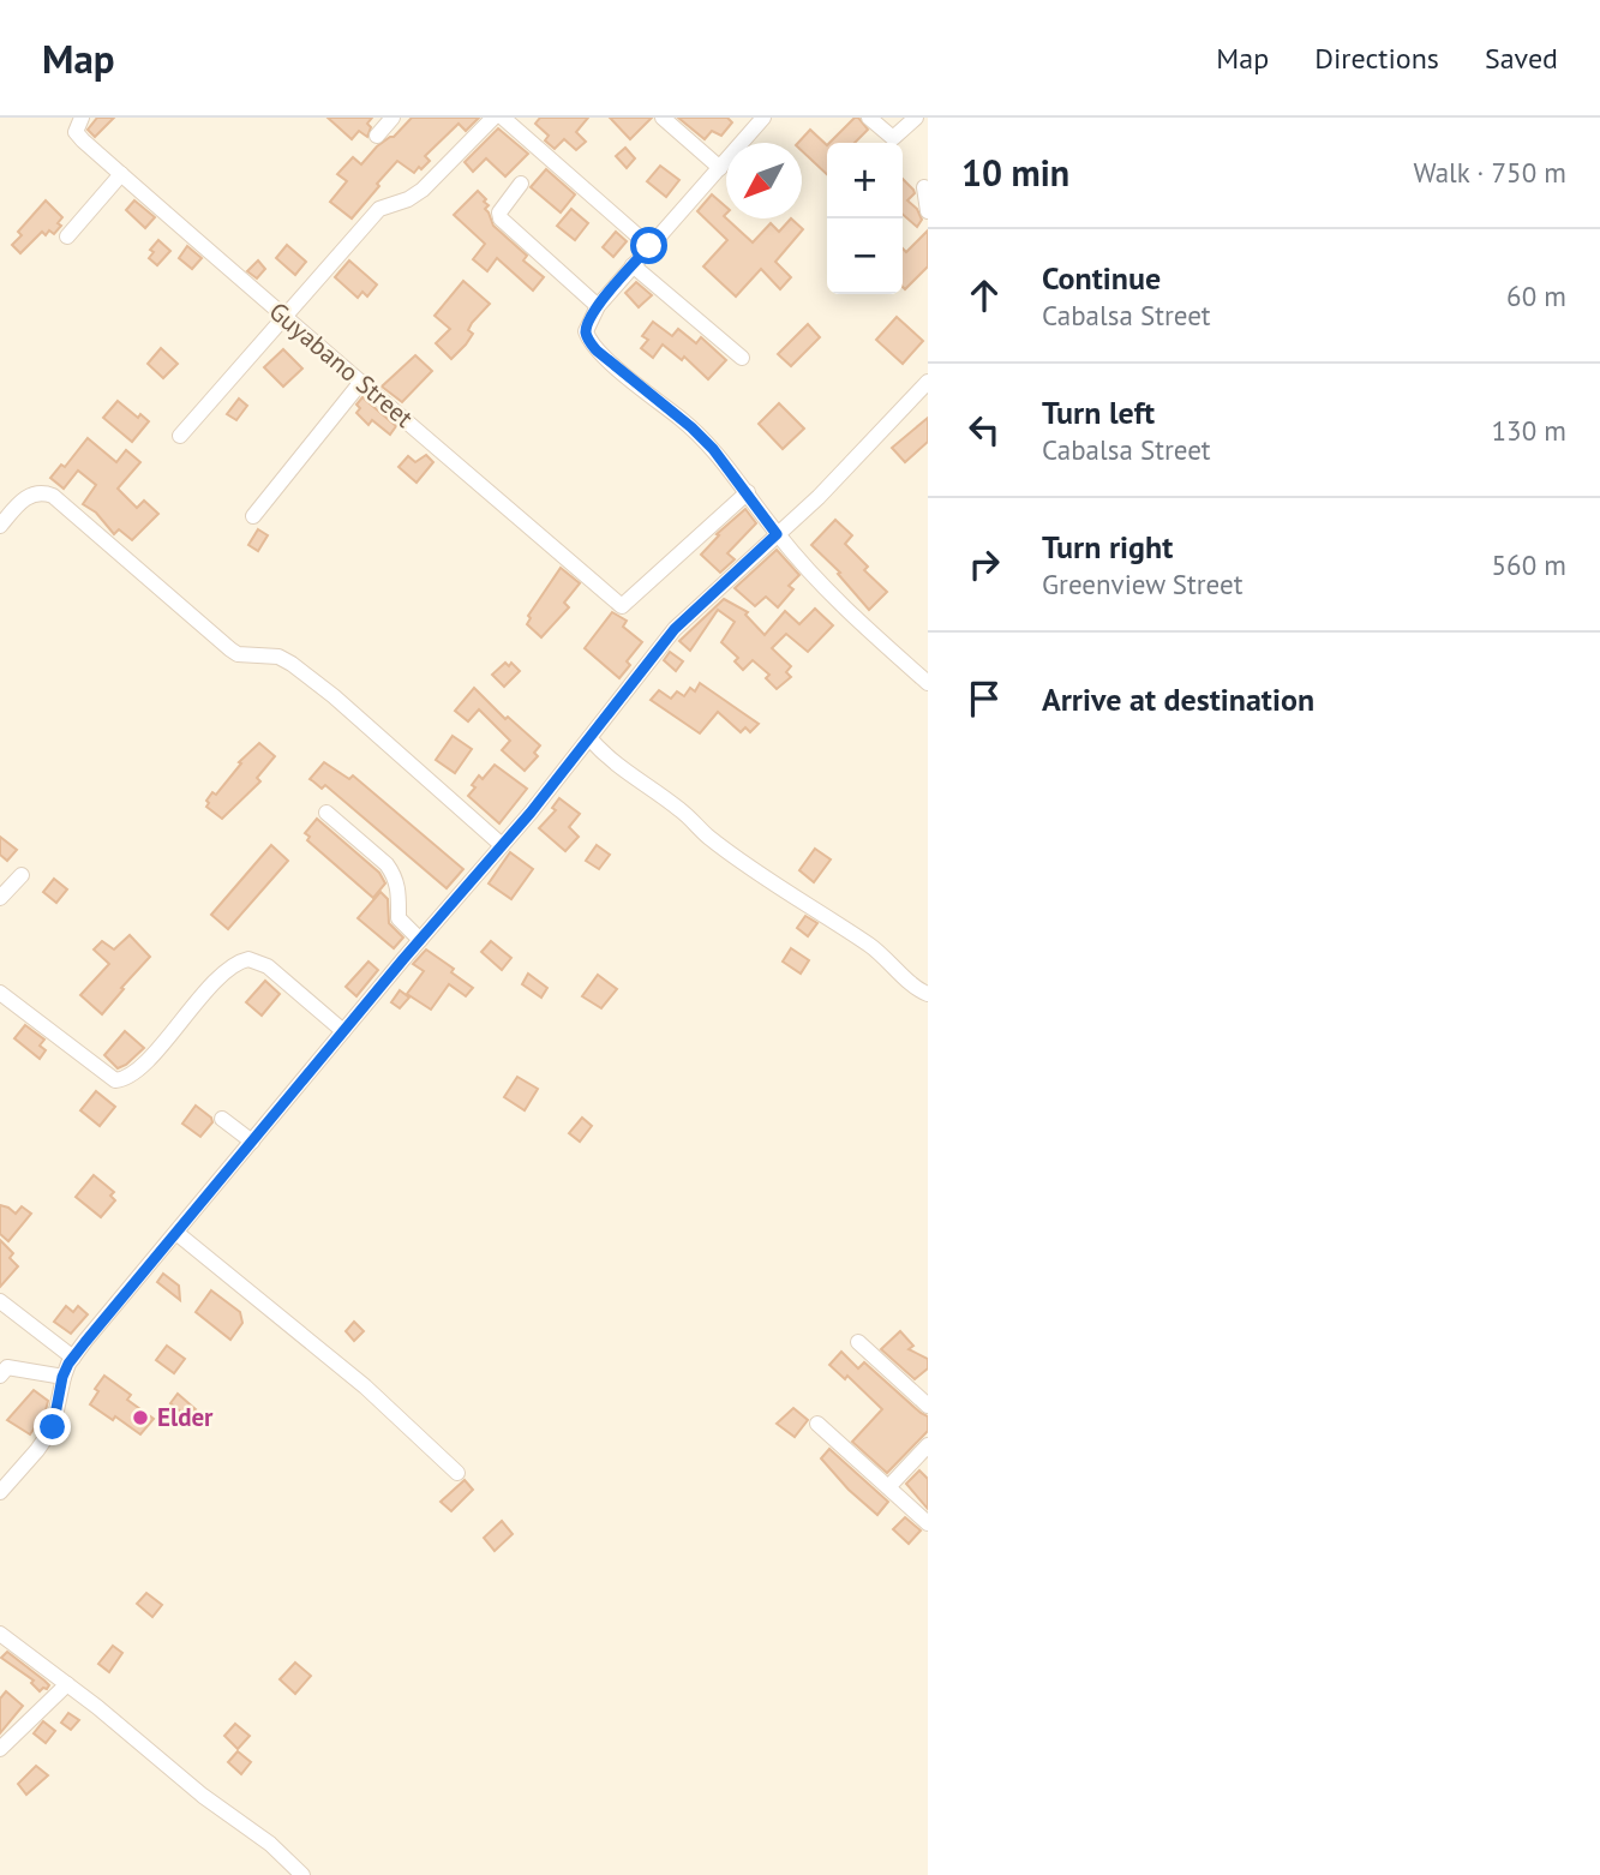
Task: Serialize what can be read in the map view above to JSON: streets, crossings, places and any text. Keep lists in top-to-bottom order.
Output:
{
  "streets": {
    "street": ["Guyabano Street"]
  },
  "places": ["Elder"],
  "north": "bottom left",
  "page": {
    "header": "Map",
    "nav": ["Map", "Directions", "Saved"],
    "heading": ["10 min", "Walk · 750 m"],
    "map_buttons": ["+", "−"],
    "list": [
      ["Continue", "Cabalsa Street", "60 m"],
      ["Turn left", "Cabalsa Street", "130 m"],
      ["Turn right", "Greenview Street", "560 m"],
      "Arrive at destination"
    ]
  }
}
